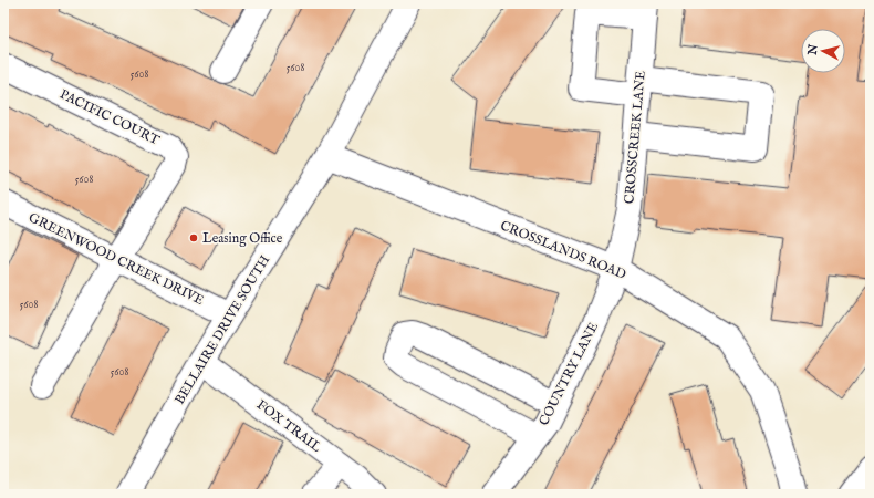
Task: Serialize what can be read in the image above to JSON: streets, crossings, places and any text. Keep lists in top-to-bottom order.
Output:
{
  "streets": {
    "street": [
      "PACIFIC COURT",
      "CROSSCREEK LANE",
      "CROSSLANDS ROAD",
      "GREENWOOD CREEK DRIVE",
      "BELLAIRE DRIVE SOUTH",
      "COUNTRY LANE",
      "FOX TRAIL"
    ]
  },
  "crossings": [
    ["PACIFIC COURT", "GREENWOOD CREEK DRIVE"],
    ["CROSSCREEK LANE", "CROSSLANDS ROAD"],
    ["CROSSCREEK LANE", "COUNTRY LANE"],
    ["CROSSLANDS ROAD", "BELLAIRE DRIVE SOUTH"],
    ["CROSSLANDS ROAD", "COUNTRY LANE"],
    ["GREENWOOD CREEK DRIVE", "BELLAIRE DRIVE SOUTH"],
    ["BELLAIRE DRIVE SOUTH", "FOX TRAIL"]
  ],
  "places": ["Leasing Office"],
  "house_numbers": [
    "5608",
    "5608",
    "5608",
    "5608",
    "5608"
  ],
  "north": "left"
}
